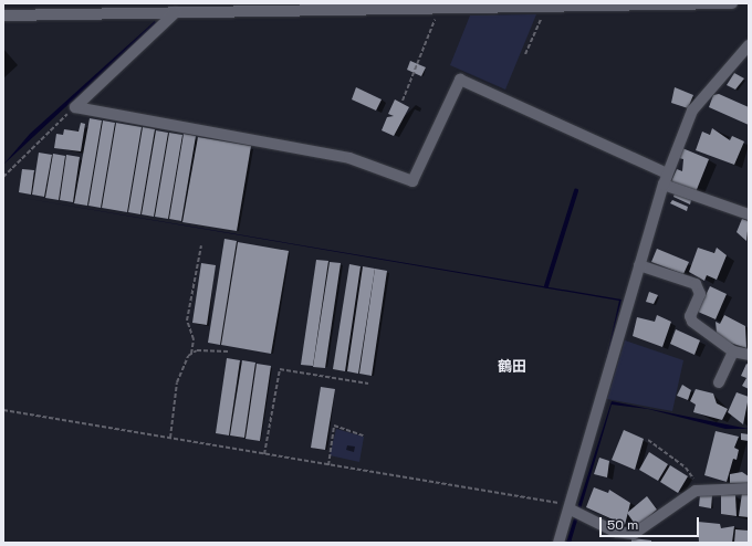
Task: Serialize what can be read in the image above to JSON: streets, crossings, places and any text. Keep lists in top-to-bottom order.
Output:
{
  "districts": ["鶴田"],
  "scale_bar": "50 m"
}
